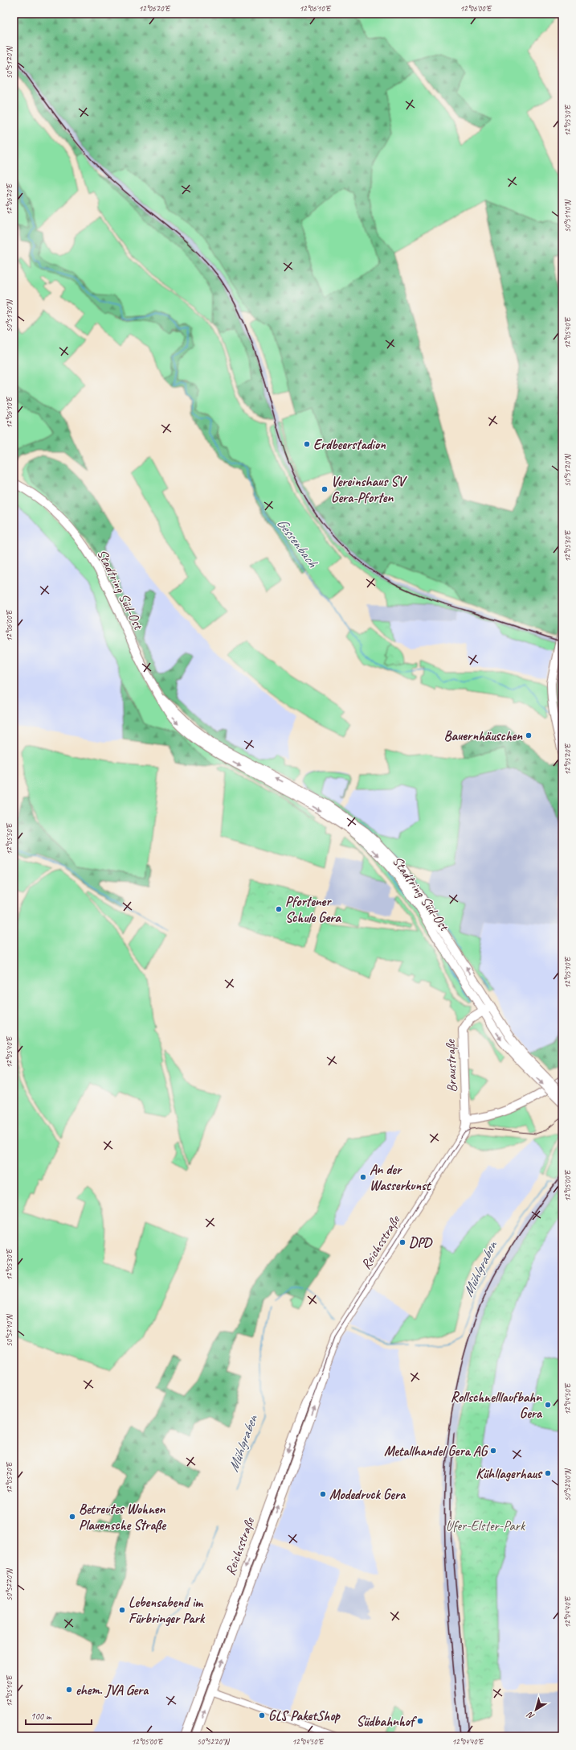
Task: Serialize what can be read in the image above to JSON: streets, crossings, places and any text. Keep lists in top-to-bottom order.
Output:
{
  "streets": {
    "main road": ["Stadtring Süd-Ost", "Braustraße", "Reichsstraße"]
  },
  "crossings": [
    ["Stadtring Süd-Ost", "Braustraße"],
    ["Braustraße", "Reichsstraße"]
  ],
  "water": ["Gessenbach", "Mühlgraben"],
  "parks": ["Ufer-Elster-Park"],
  "places": [
    "Erdbeerstadion",
    "Vereinshaus SV Gera-Pforten",
    "Bauernhäuschen",
    "Pfortener Schule Gera",
    "An der Wasserkunst",
    "DPD",
    "Rollschnelllaufbahn Gera",
    "Metallhandel Gera AG",
    "Kühllagerhaus",
    "Modedruck Gera",
    "Betreutes Wohnen Plauensche Straße",
    "Lebensabend im Fürbringer Park",
    "ehem. JVA Gera",
    "GLS PaketShop",
    "Südbahnhof"
  ],
  "scale_bar": "100 m",
  "north": "bottom left",
  "coordinates": [
    "12°06'20\"E",
    "12°06'10\"E",
    "12°06'00\"E",
    "50°51'20\"N",
    "12°05'50\"E",
    "50°51'10\"N",
    "50°51'30\"N",
    "12°05'40\"E",
    "12°05'30\"E",
    "12°05'20\"E",
    "12°05'10\"E",
    "12°05'00\"E",
    "50°52'10\"N",
    "12°04'50\"E",
    "50°52'00\"N",
    "50°52'20\"N",
    "12°04'40\"E"
  ]
}
